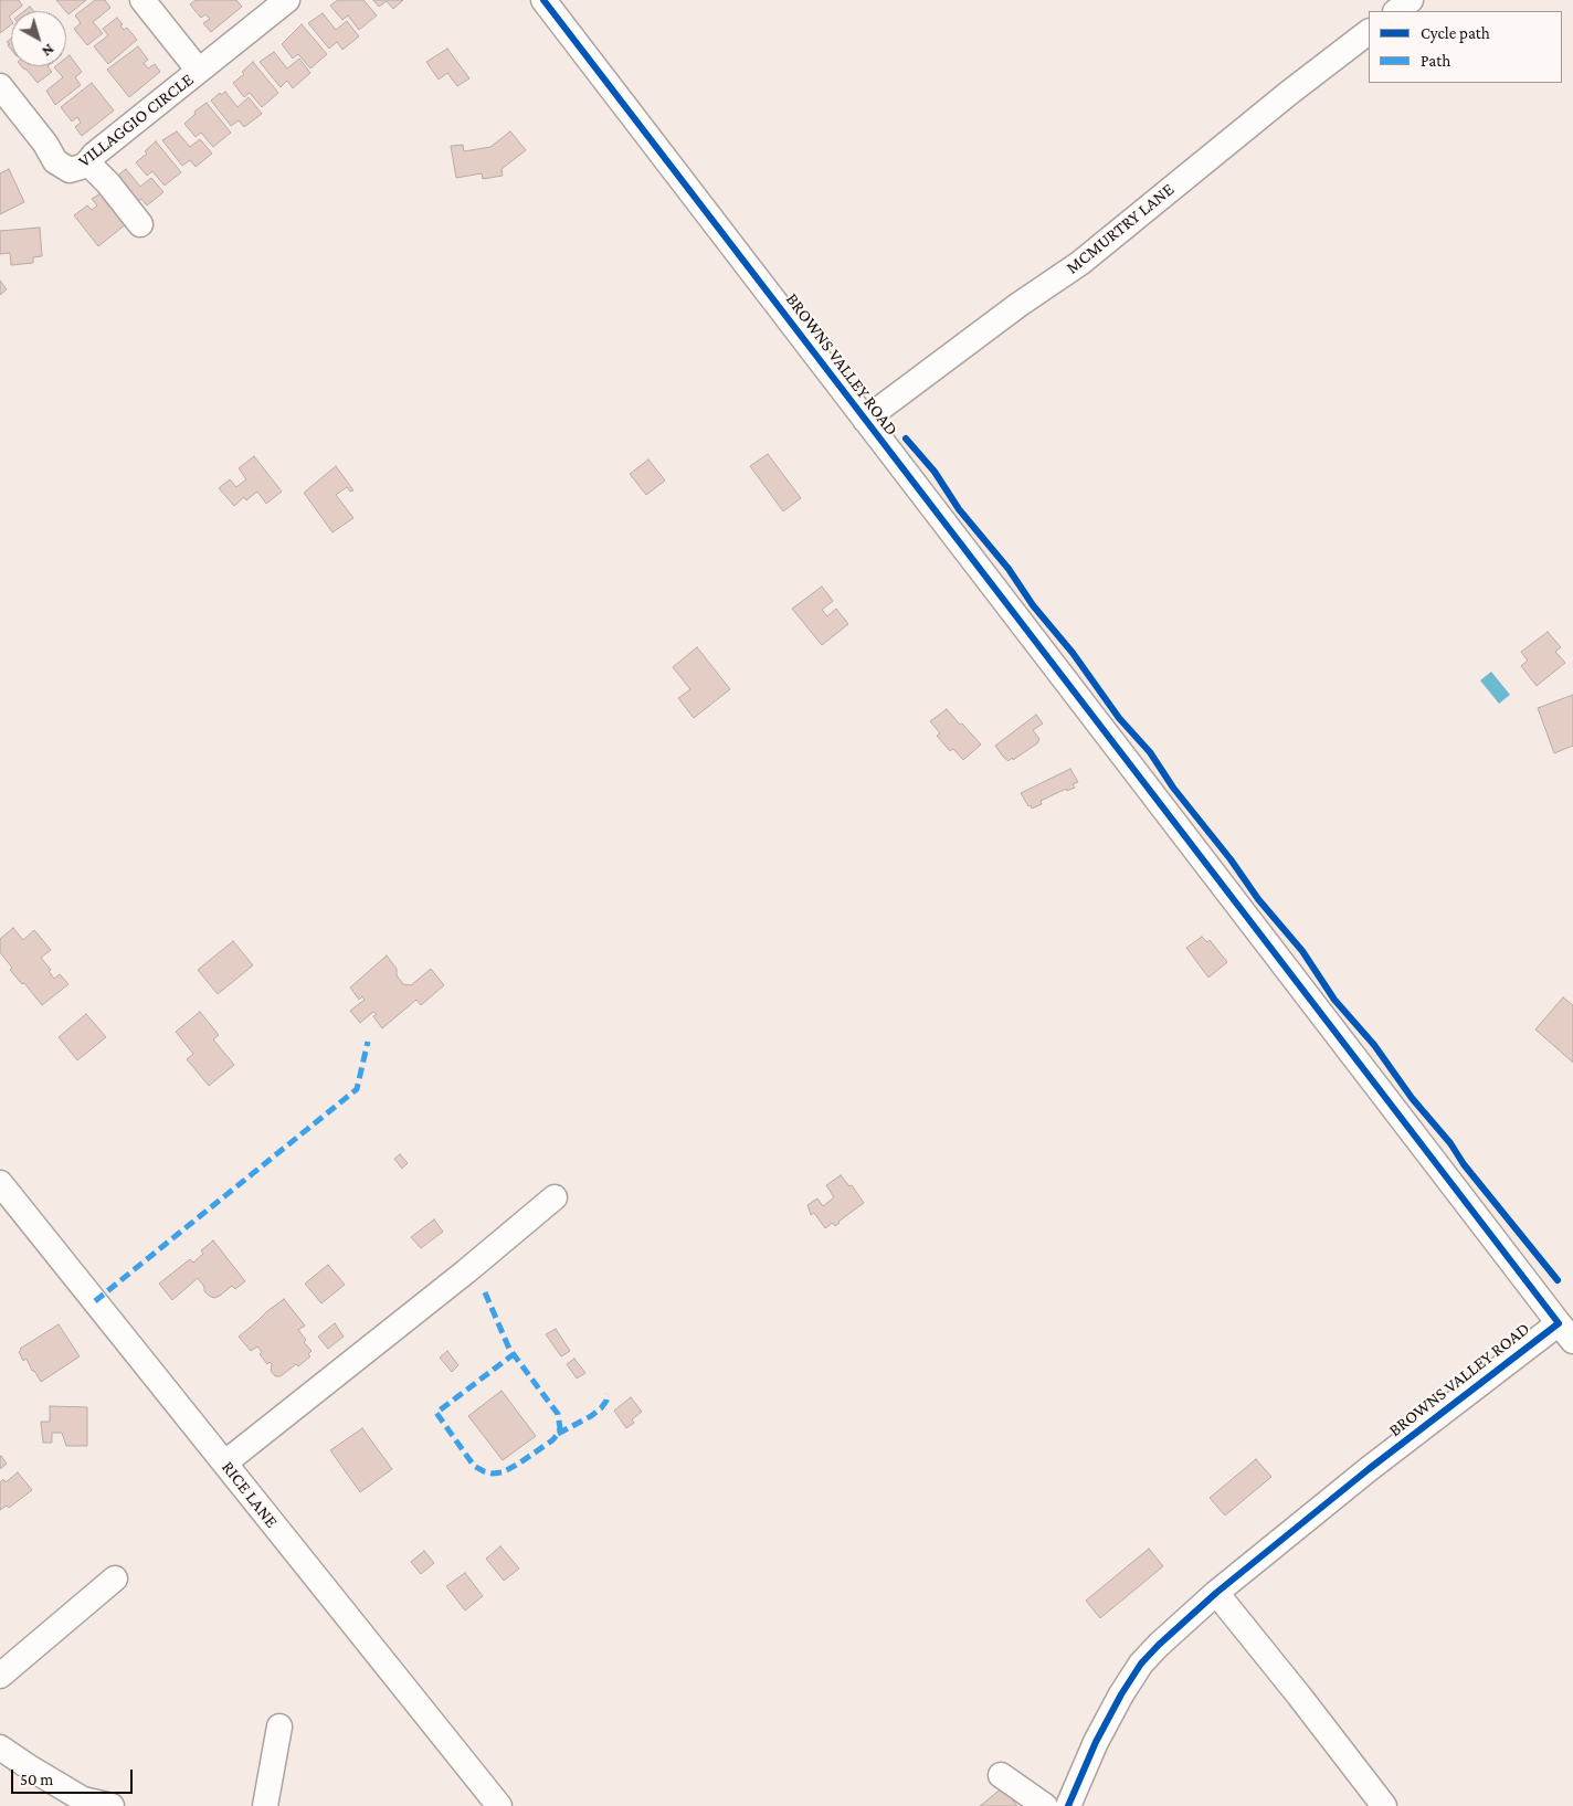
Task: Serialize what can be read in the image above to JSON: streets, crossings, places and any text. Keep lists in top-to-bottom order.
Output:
{
  "streets": {
    "street": [
      "VILLAGGIO CIRCLE",
      "MCMURTRY LANE",
      "BROWNS VALLEY ROAD",
      "RICE LANE"
    ]
  },
  "crossings": [
    ["MCMURTRY LANE", "BROWNS VALLEY ROAD"]
  ],
  "legend": ["Cycle path", "Path"],
  "scale_bar": "50 m",
  "north": "bottom right"
}
